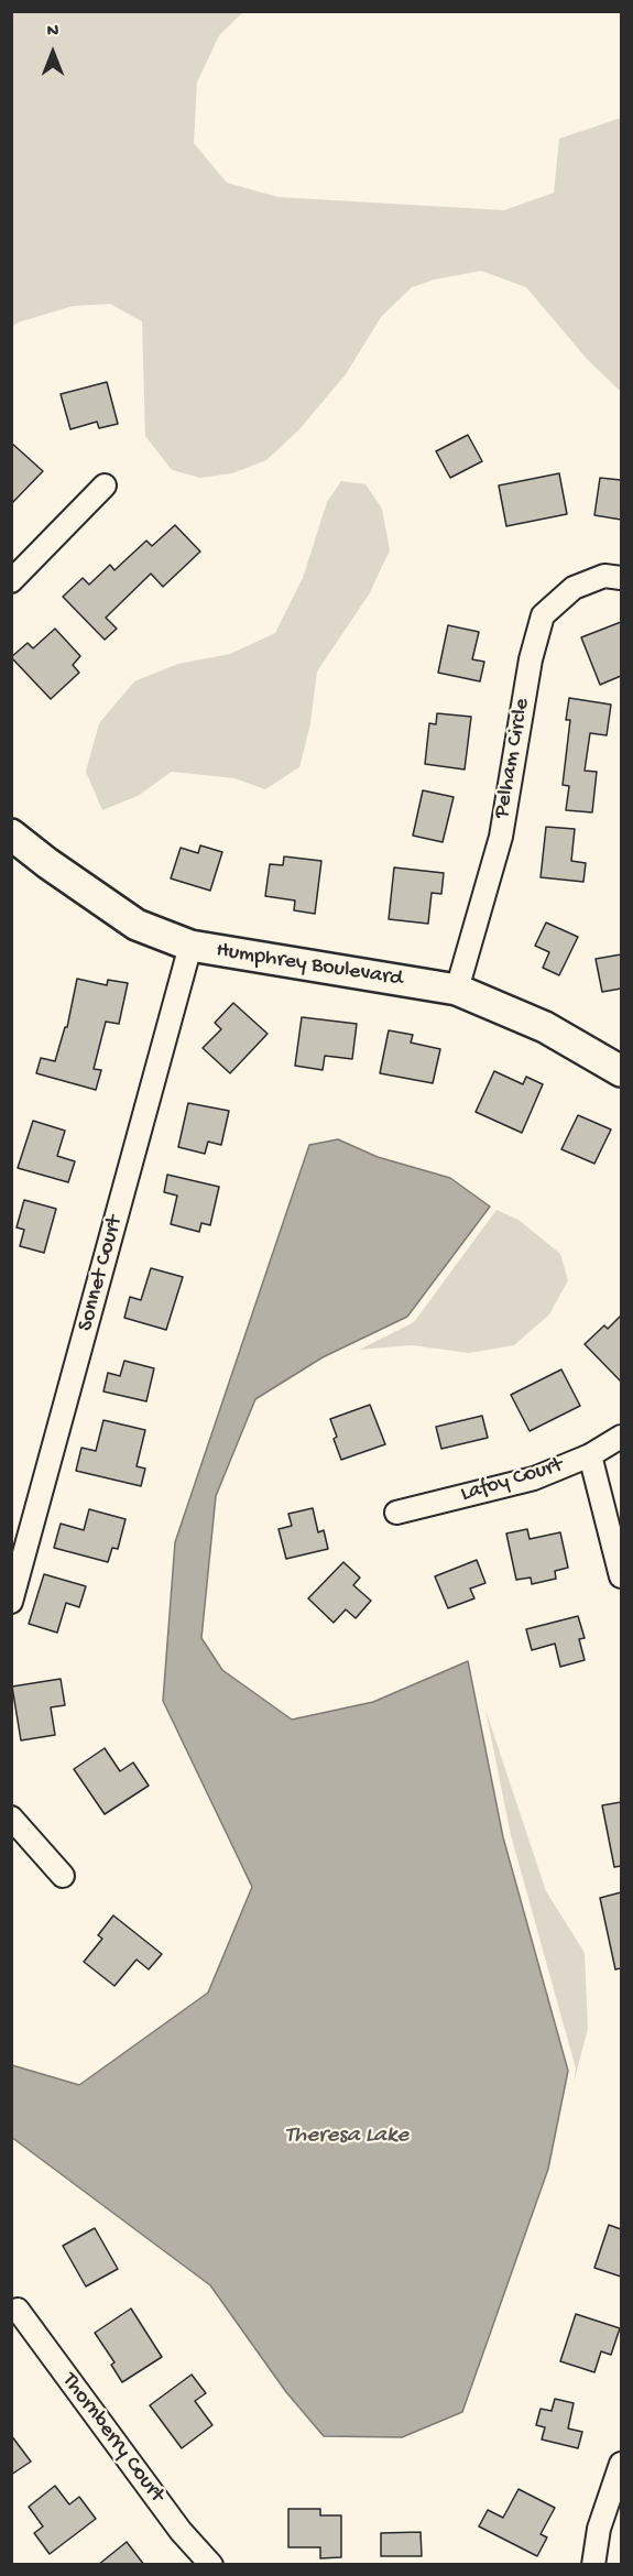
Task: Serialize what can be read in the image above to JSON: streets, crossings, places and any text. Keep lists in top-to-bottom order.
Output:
{
  "streets": {
    "street": [
      "Pelham Circle",
      "Humphrey Boulevard",
      "Sonnet Court",
      "Lafoy Court",
      "Thornberry Court"
    ]
  },
  "crossings": [
    ["Pelham Circle", "Humphrey Boulevard"],
    ["Humphrey Boulevard", "Sonnet Court"]
  ],
  "water": ["Theresa Lake"],
  "north": "top"
}
